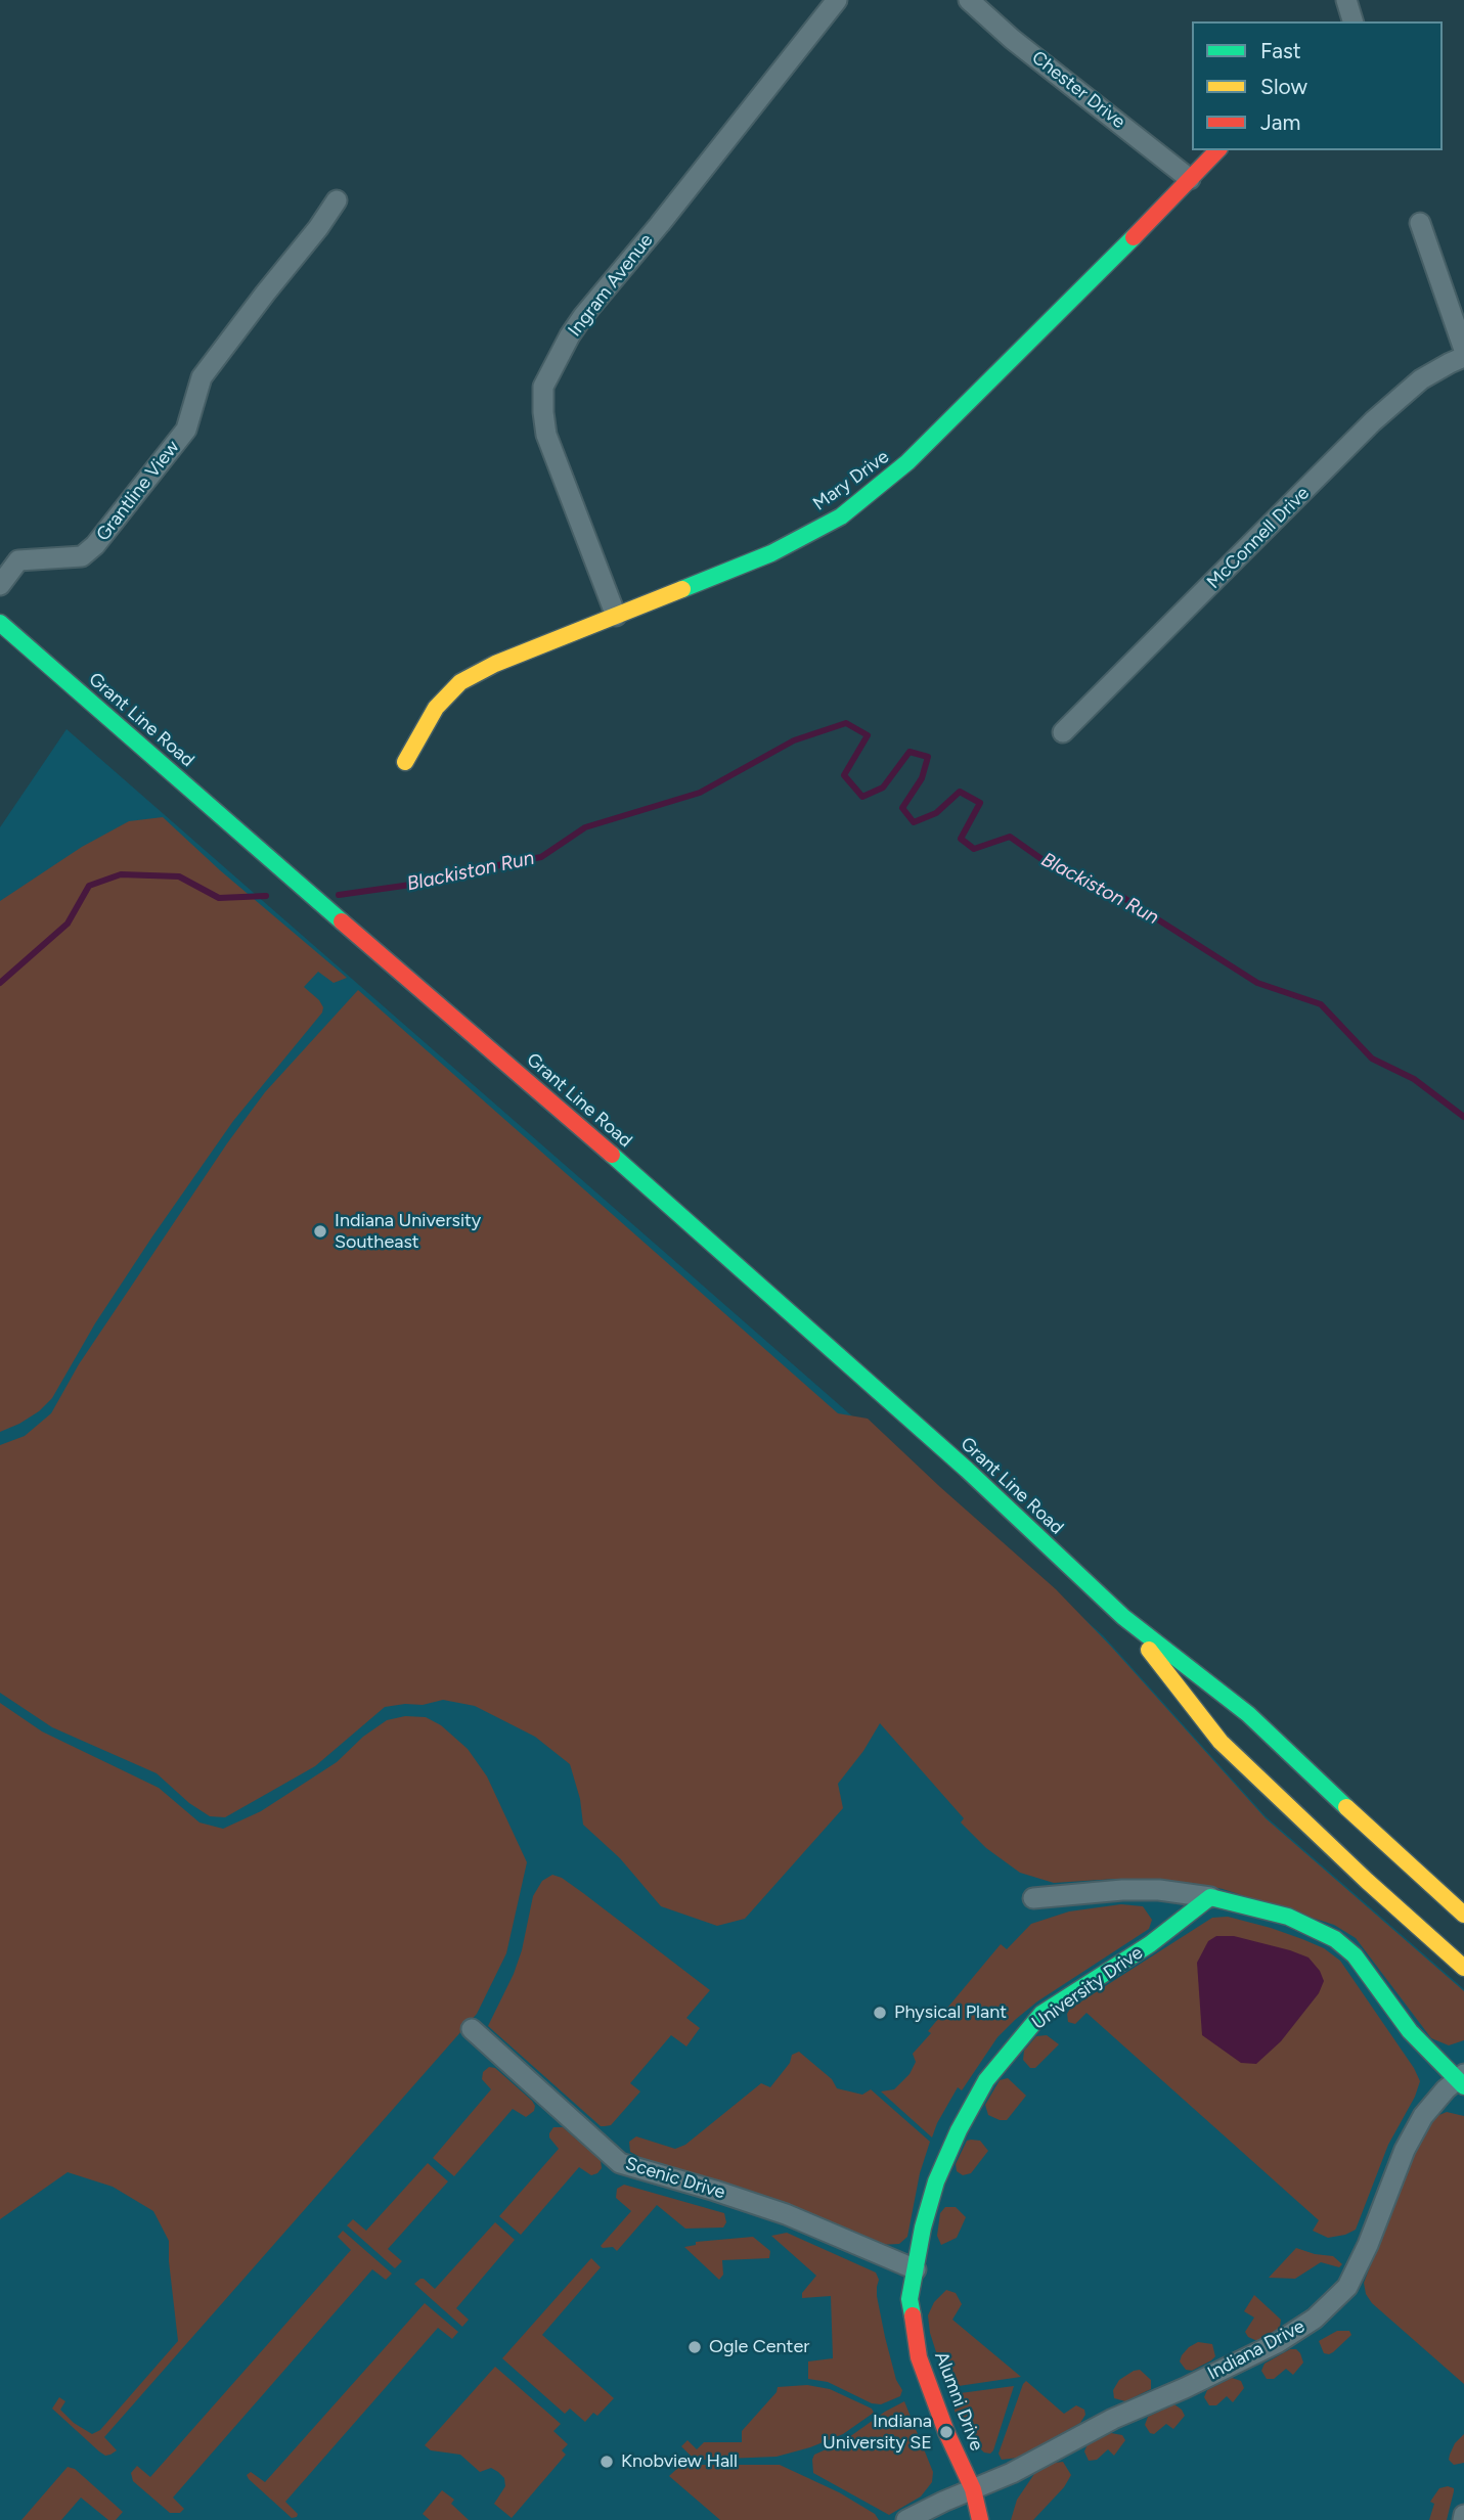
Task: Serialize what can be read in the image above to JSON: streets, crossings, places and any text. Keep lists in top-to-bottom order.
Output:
{
  "streets": {
    "main road": [
      "Mary Drive",
      "Grant Line Road",
      "University Drive",
      "Alumni Drive"
    ],
    "street": [
      "Chester Drive",
      "Ingram Avenue",
      "Grantline View",
      "McConnell Drive",
      "Scenic Drive",
      "Indiana Drive"
    ]
  },
  "crossings": [
    ["Chester Drive", "Mary Drive"],
    ["Ingram Avenue", "Mary Drive"],
    ["University Drive", "Alumni Drive"],
    ["Scenic Drive", "Alumni Drive"],
    ["Indiana Drive", "Alumni Drive"]
  ],
  "water": ["Blackiston Run"],
  "places": [
    "Indiana University Southeast",
    "Physical Plant",
    "Ogle Center",
    "Indiana University SE",
    "Knobview Hall"
  ],
  "legend": ["Fast", "Slow", "Jam"]
}
